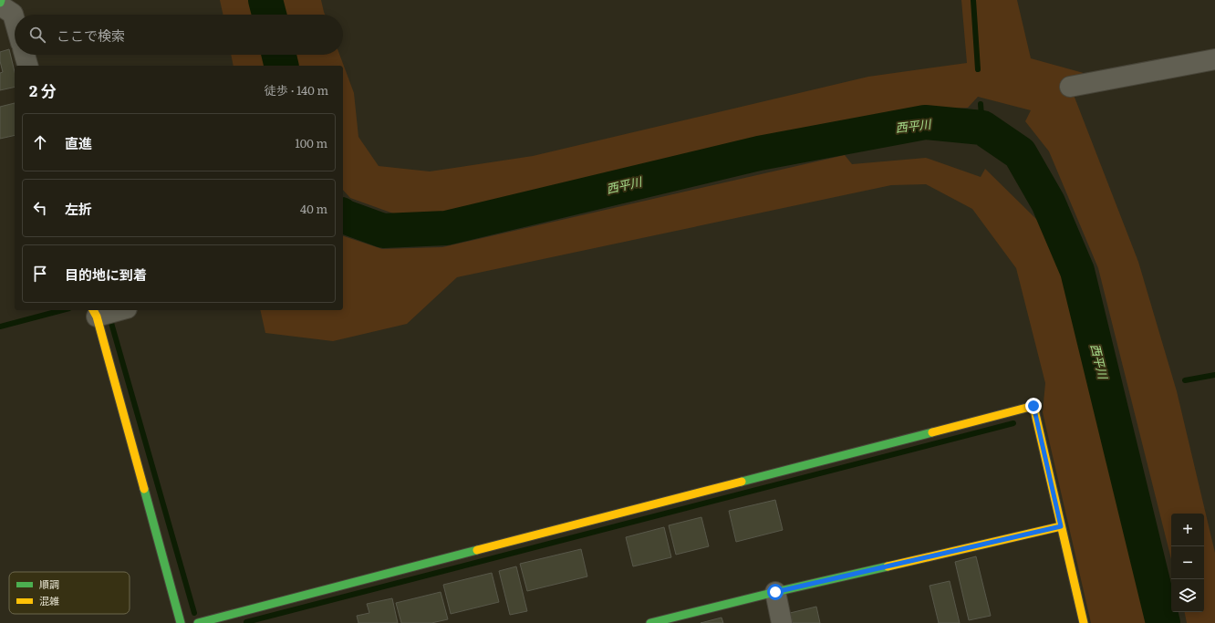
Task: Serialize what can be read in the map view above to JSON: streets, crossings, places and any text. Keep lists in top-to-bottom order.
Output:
{
  "water": ["西平川"],
  "legend": ["順調", "混雑"],
  "page": {
    "search": "ここで検索",
    "heading": ["2 分", "徒歩 · 140 m"],
    "list": [
      ["直進", "100 m"],
      ["左折", "40 m"],
      "目的地に到着"
    ],
    "map_buttons": ["+", "−"]
  }
}
